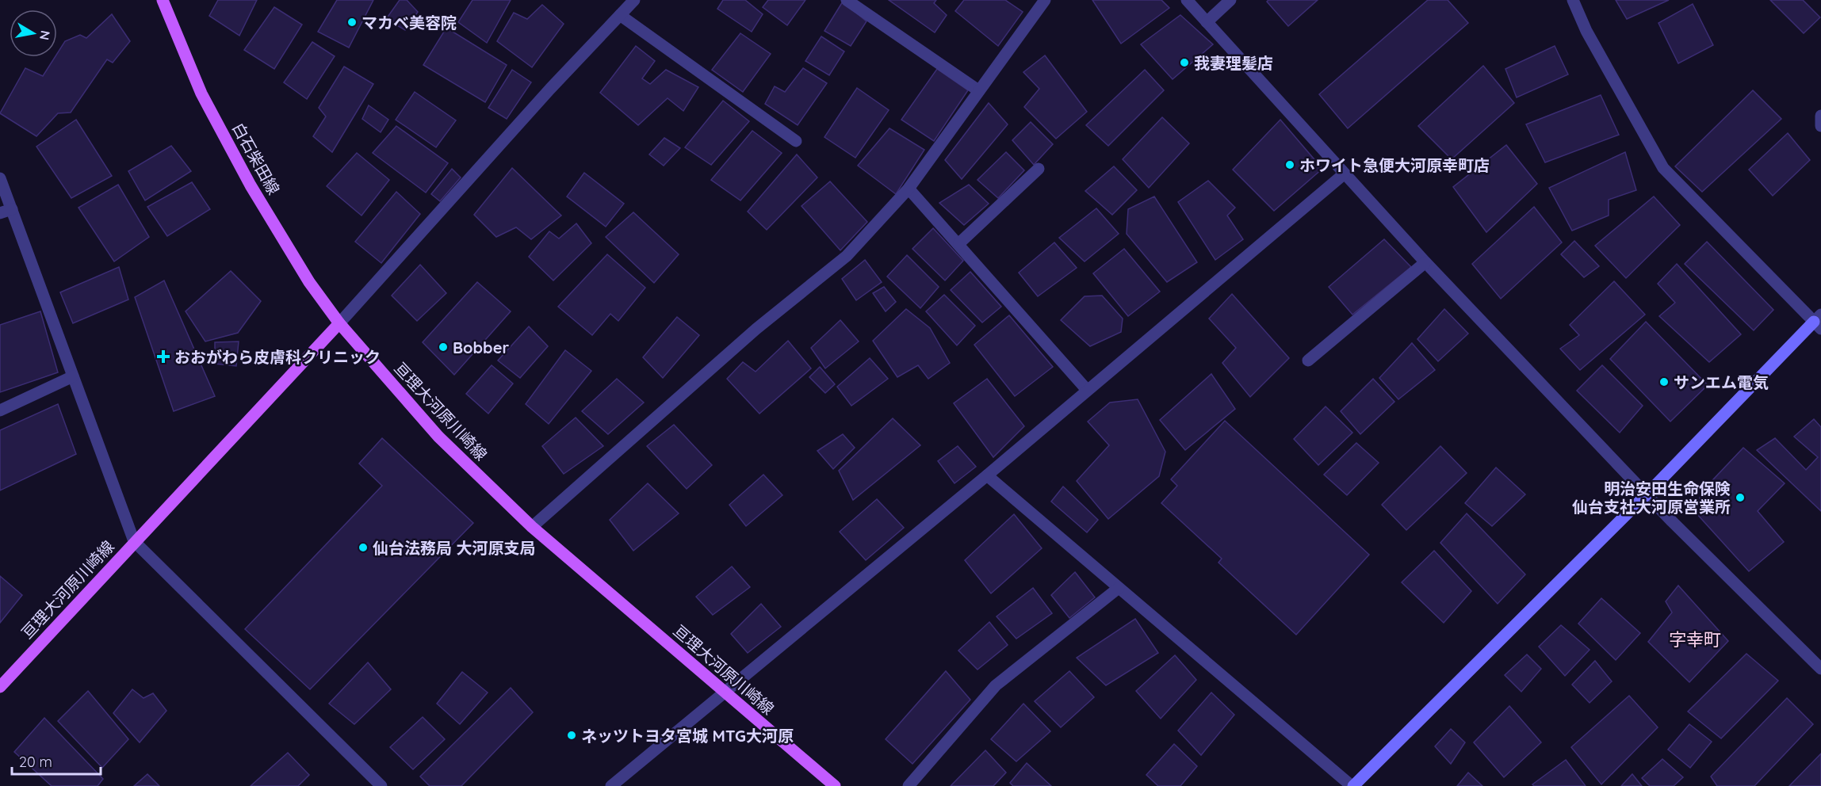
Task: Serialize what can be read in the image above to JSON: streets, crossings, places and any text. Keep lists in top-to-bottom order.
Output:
{
  "streets": {
    "main road": ["白石柴田線", "亘理大河原川崎線"]
  },
  "crossings": [
    ["白石柴田線", "亘理大河原川崎線"]
  ],
  "districts": ["字幸町"],
  "places": {
    "other": [
      "マカベ美容院",
      "我妻理髪店",
      "ホワイト急便大河原幸町店",
      "Bobber",
      "サンエム電気",
      "明治安田生命保険 仙台支社大河原営業所",
      "仙台法務局 大河原支局",
      "ネッツトヨタ宮城 MTG大河原"
    ],
    "health": ["おおがわら皮膚科クリニック"]
  },
  "scale_bar": "20 m",
  "north": "right"
}
